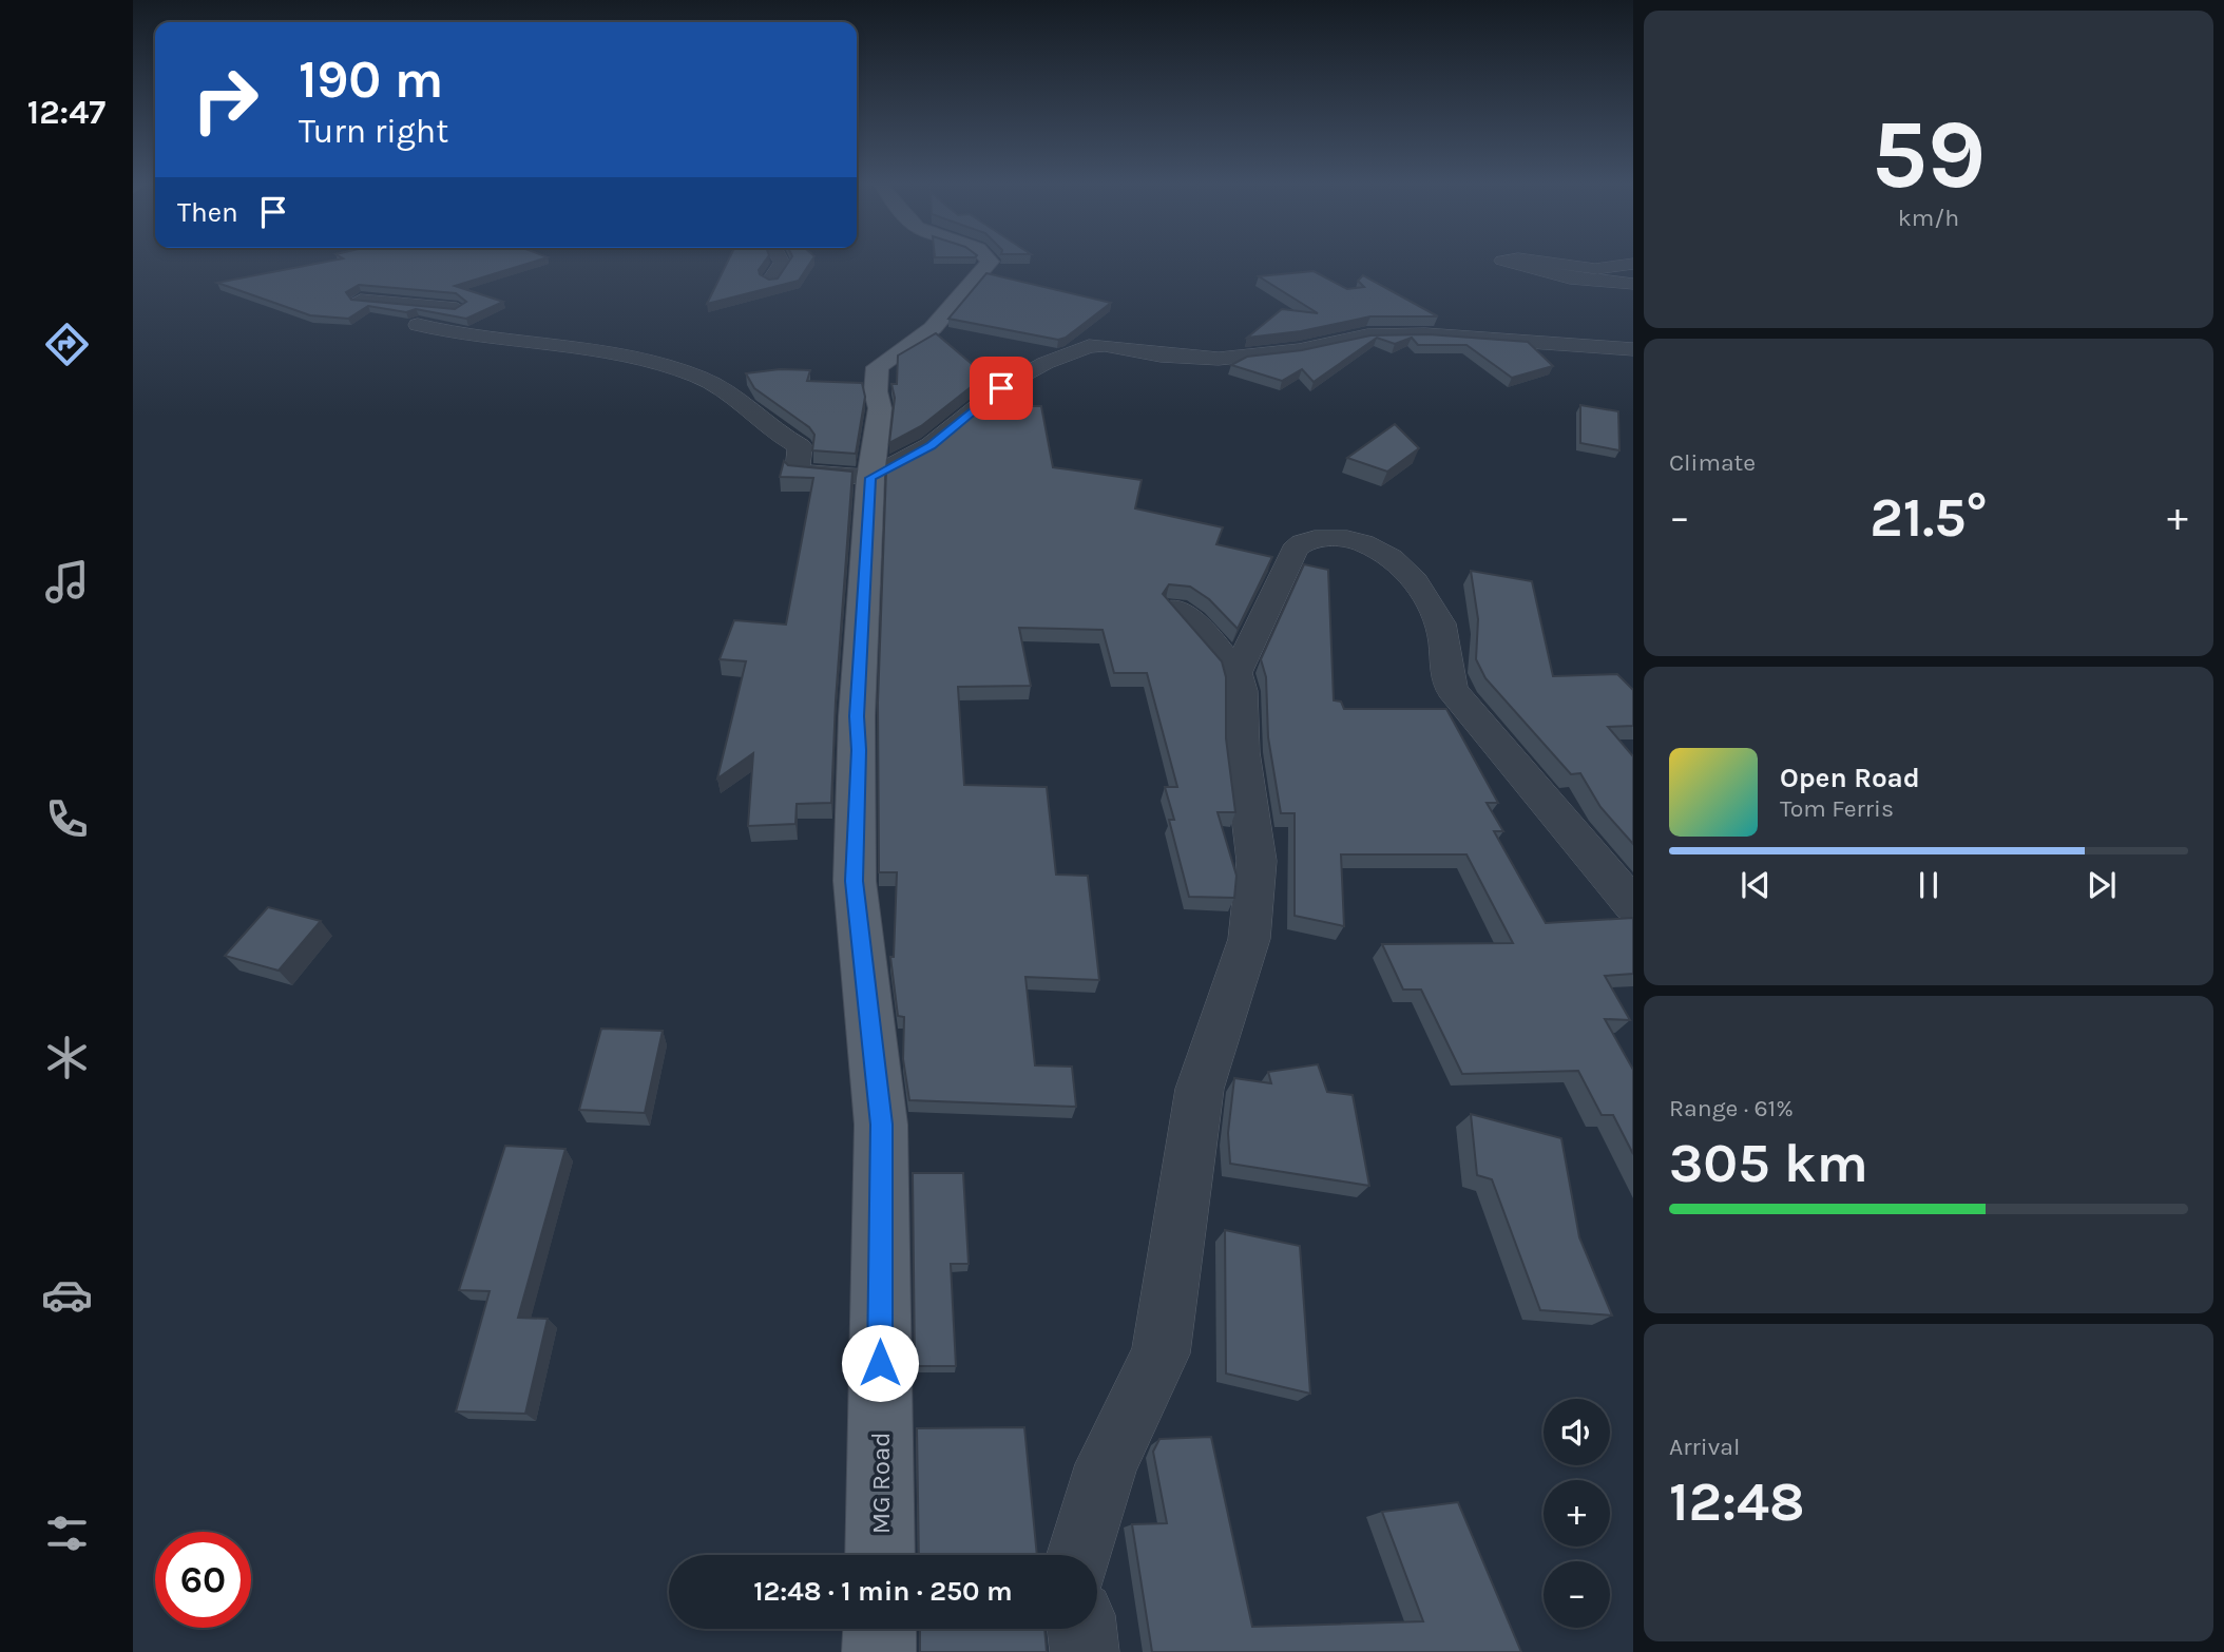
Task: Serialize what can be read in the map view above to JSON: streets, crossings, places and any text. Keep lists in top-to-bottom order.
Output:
{
  "streets": {
    "main road": ["MG Road"]
  },
  "page": {
    "tabs": "12:47",
    "tile": [
      ["59", "km/h"],
      "Climate",
      ["Range · 61%", "305 km"],
      ["Arrival", "12:48"]
    ],
    "turn": ["190 m", "Turn right"],
    "then": "Then",
    "heat": ["−", "21.5°", "+"],
    "song": ["Open Road", "Tom Ferris"],
    "map_buttons": ["+", "−"],
    "limit": "60",
    "trip": "12:48 · 1 min · 250 m"
  }
}
